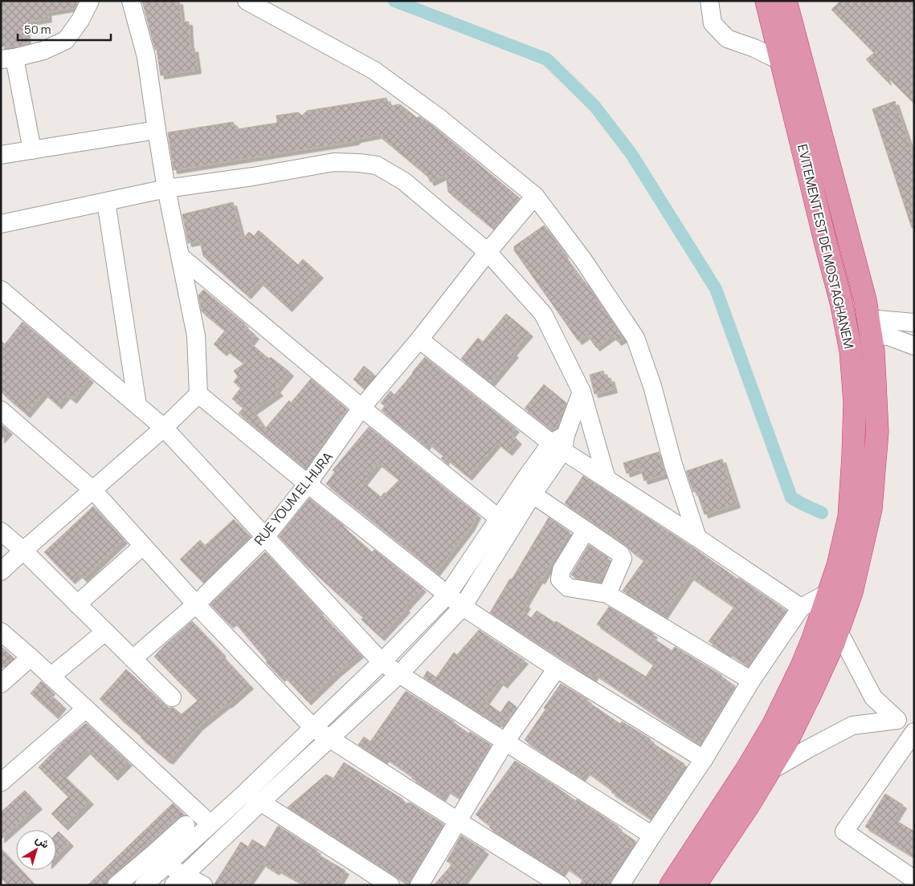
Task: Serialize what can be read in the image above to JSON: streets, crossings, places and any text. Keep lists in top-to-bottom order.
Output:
{
  "streets": {
    "highway": ["EVITEMENT EST DE MOSTAGHANEM"],
    "street": ["RUE YOUM EL HIJRA"]
  },
  "scale_bar": "50 m",
  "north": "top right"
}
